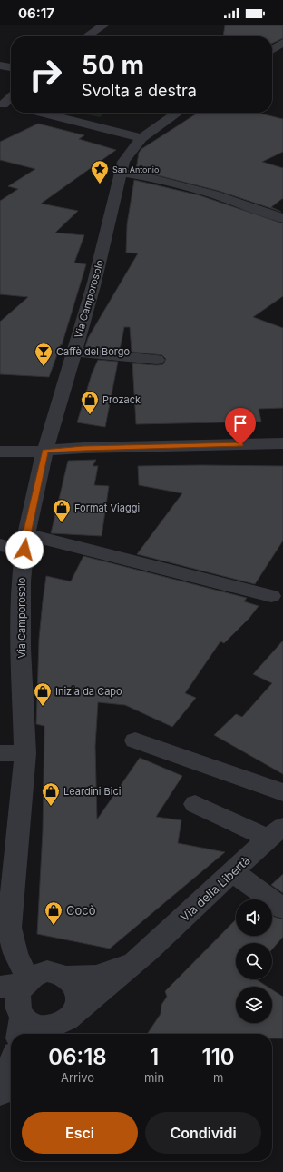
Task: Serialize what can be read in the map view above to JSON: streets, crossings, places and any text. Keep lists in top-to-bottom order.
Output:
{
  "streets": {
    "street": ["Via Camporosolo", "Via della Libertà"]
  },
  "places": {
    "place": ["San Antonio"],
    "bar": ["Caffè del Borgo"],
    "shop": [
      "Prozack",
      "Format Viaggi",
      "Inizia da Capo",
      "Leardini Bici",
      "Cocò"
    ]
  },
  "page": {
    "status": "06:17",
    "turn": ["50 m", "Svolta a destra"],
    "eta": [
      "06:18",
      "Arrivo",
      "1",
      "min",
      "110",
      "m"
    ],
    "buttons": ["Esci", "Condividi"]
  }
}
